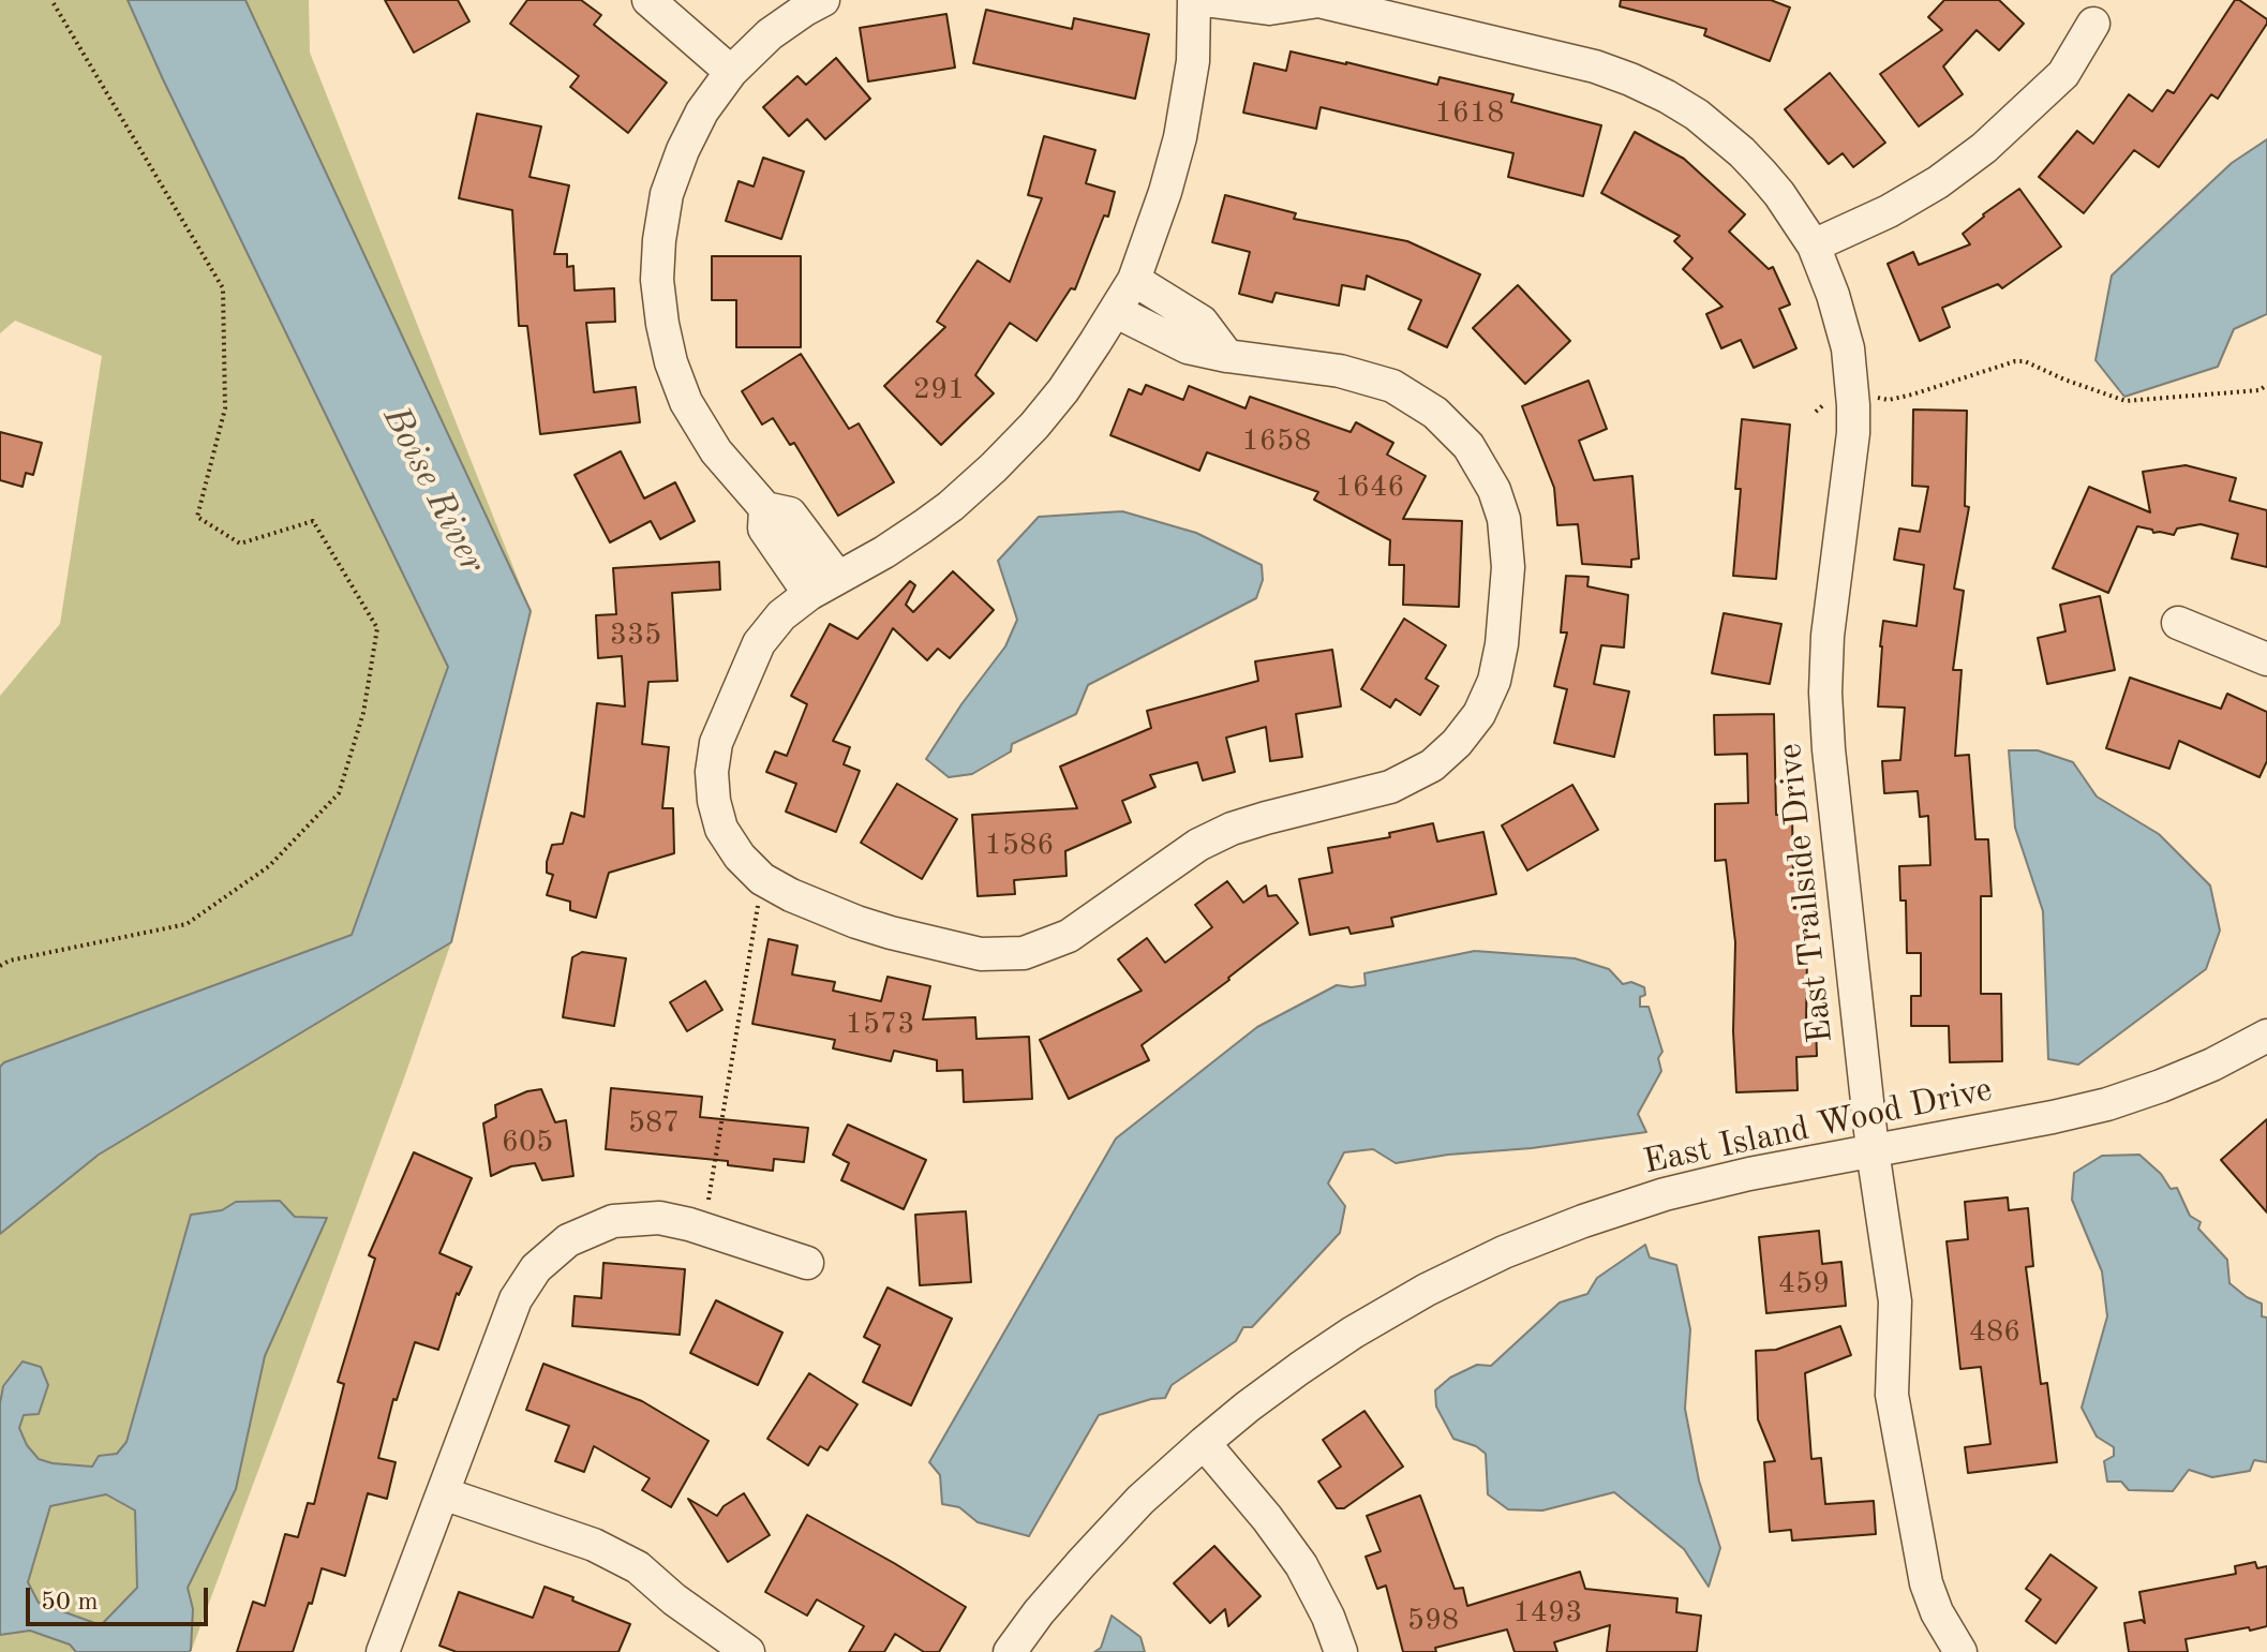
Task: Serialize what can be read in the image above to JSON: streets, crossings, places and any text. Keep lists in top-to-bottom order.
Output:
{
  "streets": {
    "street": ["East Trailside Drive", "East Island Wood Drive"]
  },
  "crossings": [
    ["East Trailside Drive", "East Island Wood Drive"]
  ],
  "water": ["Boise River"],
  "house_numbers": [
    "1618",
    "291",
    "1658",
    "1646",
    "335",
    "1586",
    "1573",
    "587",
    "605",
    "459",
    "486",
    "1493",
    "598"
  ],
  "scale_bar": "50 m"
}
